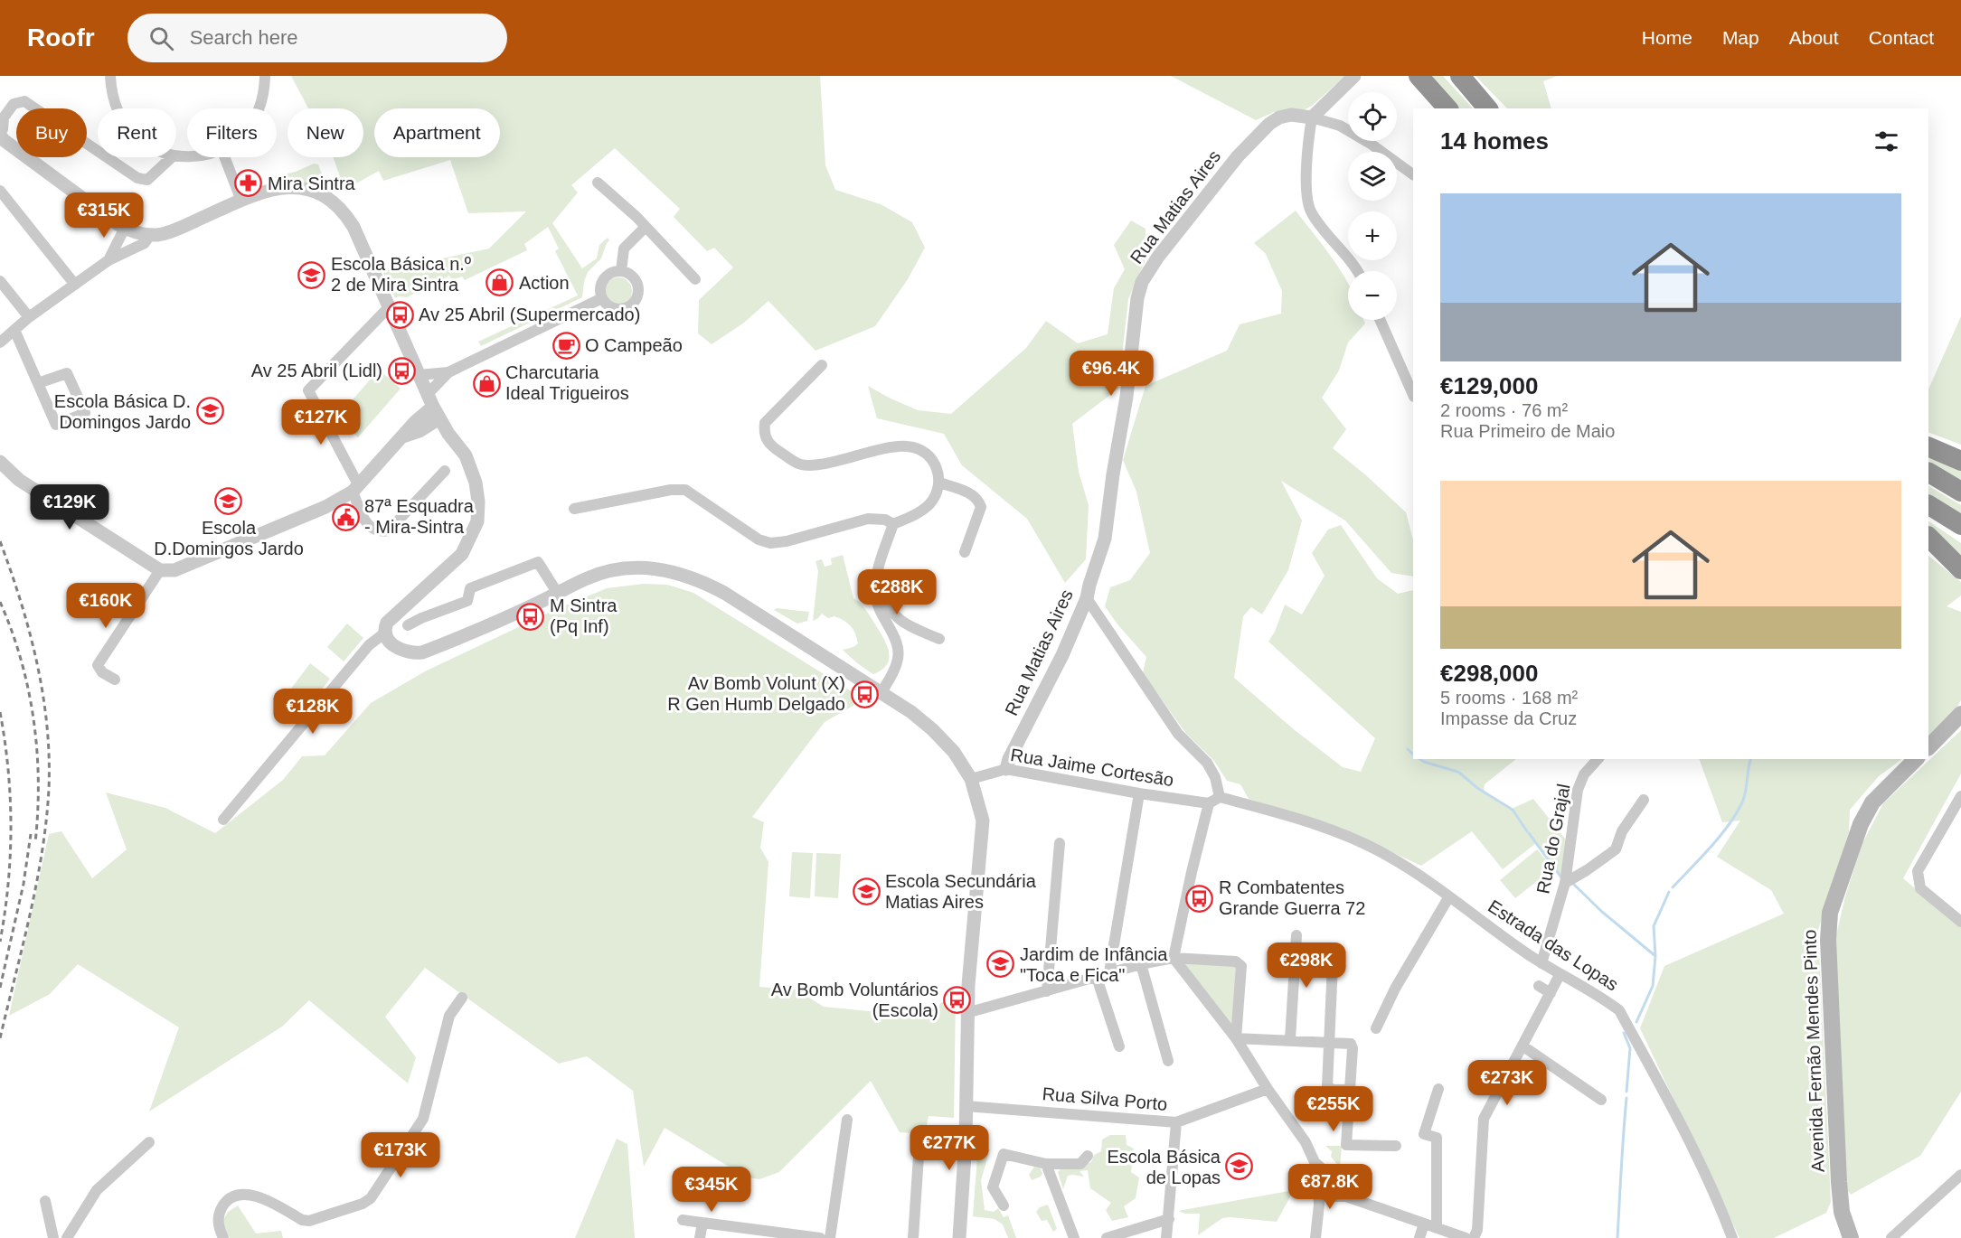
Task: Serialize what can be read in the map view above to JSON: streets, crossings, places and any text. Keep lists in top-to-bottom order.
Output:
{
  "streets": {
    "main road": ["Avenida Fernão Mendes Pinto"],
    "street": [
      "Rua Matias Aires",
      "Rua Jaime Cortesão",
      "Rua do Grajal",
      "Estrada das Lopas",
      "Rua Silva Porto"
    ]
  },
  "crossings": [
    ["Rua Matias Aires", "Rua Jaime Cortesão"],
    ["Rua do Grajal", "Estrada das Lopas"]
  ],
  "places": {
    "pharmacy": ["Mira Sintra"],
    "school or university": [
      "Escola Básica n.º 2 de Mira Sintra",
      "Escola Básica D. Domingos Jardo",
      "Escola D.Domingos Jardo",
      "Escola Secundária Matias Aires",
      "Jardim de Infância \"Toca e Fica\"",
      "Escola Básica de Lopas"
    ],
    "shop": ["Action", "Charcutaria Ideal Trigueiros"],
    "bus stop": [
      "Av 25 Abril (Supermercado)",
      "Av 25 Abril (Lidl)",
      "M Sintra (Pq Inf)",
      "Av Bomb Volunt (X) R Gen Humb Delgado",
      "R Combatentes Grande Guerra 72",
      "Av Bomb Voluntários (Escola)"
    ],
    "cafe": ["O Campeão"],
    "public building": ["87ª Esquadra - Mira-Sintra"]
  },
  "page": {
    "header": "Roofr",
    "search": "Search here",
    "nav": [
      "Home",
      "Map",
      "About",
      "Contact"
    ],
    "map_buttons": ["+", "−"],
    "chip": [
      "Buy",
      "Rent",
      "Filters",
      "New",
      "Apartment"
    ],
    "heading": "14 homes",
    "list": [
      {
        "name": "€129,000",
        "note": "2 rooms · 76 m² · Rua Primeiro de Maio"
      },
      {
        "name": "€298,000",
        "note": "5 rooms · 168 m² · Impasse da Cruz"
      }
    ],
    "price": [
      "€315K",
      "€96.4K",
      "€127K",
      "€129K",
      "€288K",
      "€160K",
      "€128K",
      "€298K",
      "€273K",
      "€255K",
      "€277K",
      "€173K",
      "€87.8K",
      "€345K"
    ]
  }
}
